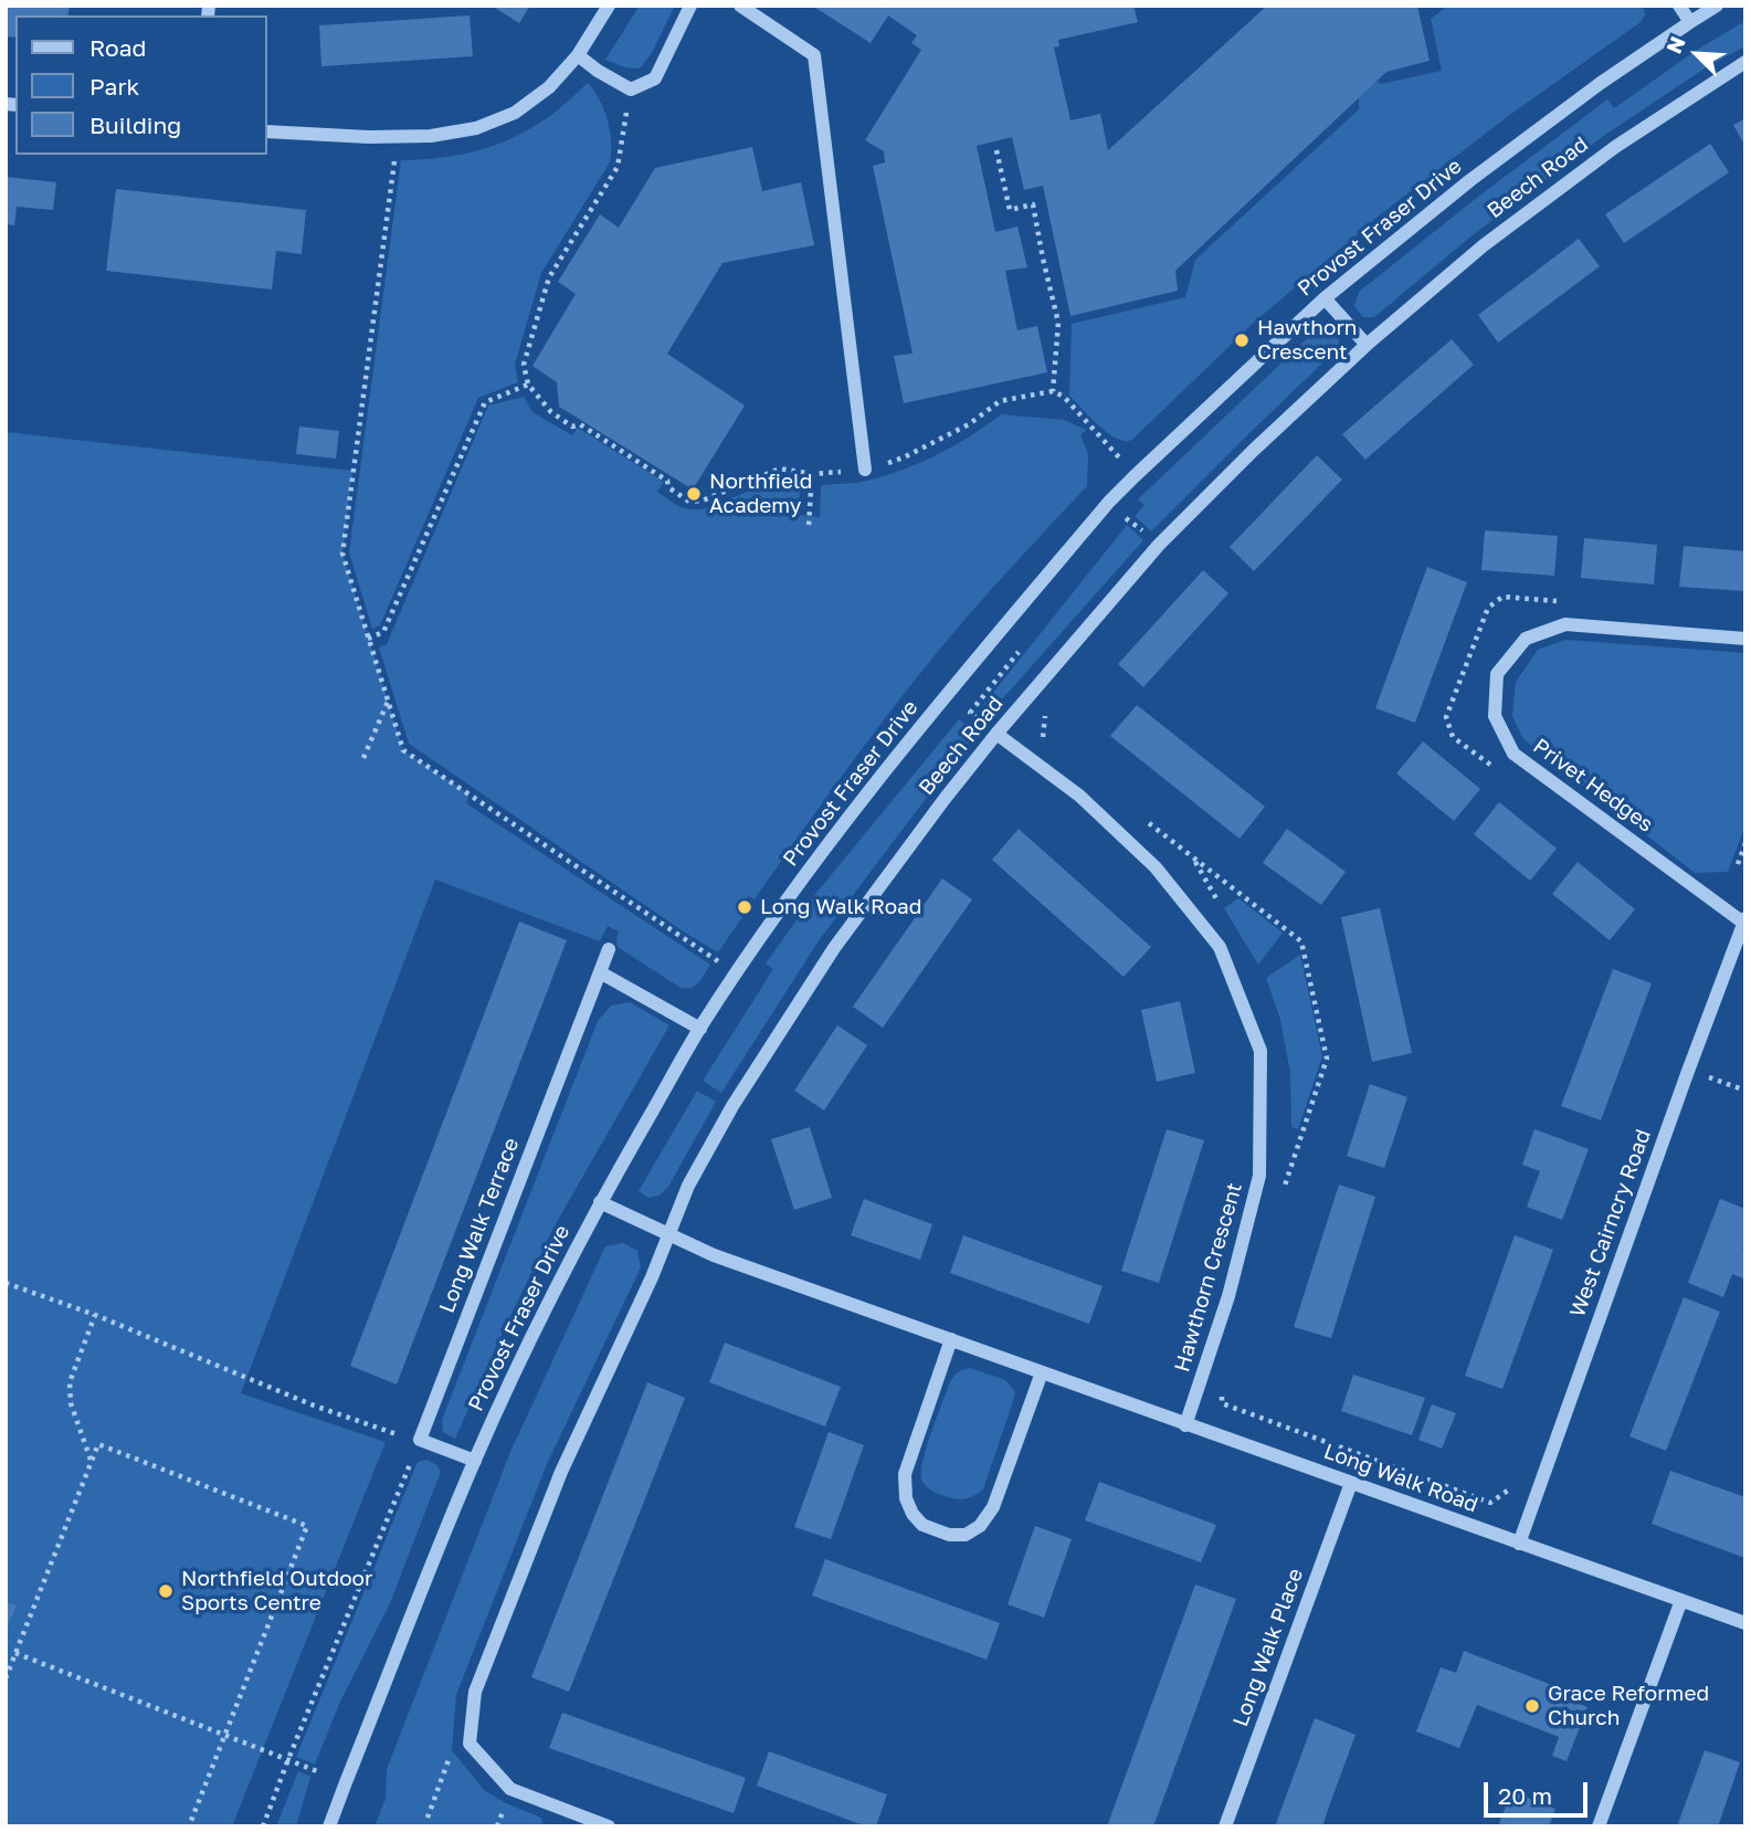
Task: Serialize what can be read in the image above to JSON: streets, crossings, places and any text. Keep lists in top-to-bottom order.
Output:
{
  "streets": {
    "street": [
      "Beech Road",
      "Provost Fraser Drive",
      "Privet Hedges",
      "West Cairncry Road",
      "Long Walk Terrace",
      "Hawthorn Crescent",
      "Long Walk Road",
      "Long Walk Place"
    ]
  },
  "crossings": [
    ["Beech Road", "Hawthorn Crescent"],
    ["Beech Road", "Long Walk Road"],
    ["Provost Fraser Drive", "Long Walk Road"],
    ["Privet Hedges", "West Cairncry Road"],
    ["West Cairncry Road", "Long Walk Road"],
    ["Hawthorn Crescent", "Long Walk Road"],
    ["Long Walk Road", "Long Walk Place"]
  ],
  "places": [
    "Hawthorn Crescent",
    "Northfield Academy",
    "Long Walk Road",
    "Northfield Outdoor Sports Centre",
    "Grace Reformed Church"
  ],
  "legend": ["Road", "Park", "Building"],
  "scale_bar": "20 m",
  "north": "top left"
}
